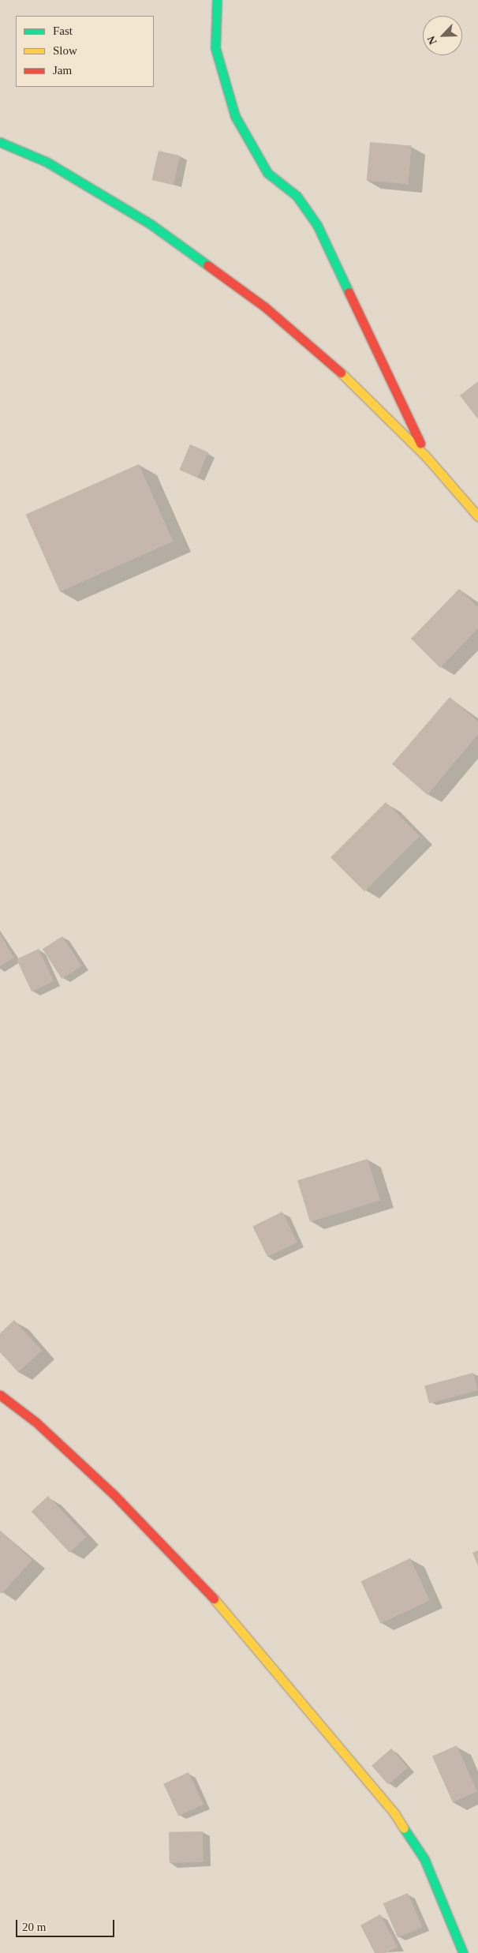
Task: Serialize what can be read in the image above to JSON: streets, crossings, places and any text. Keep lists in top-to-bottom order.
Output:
{
  "legend": ["Fast", "Slow", "Jam"],
  "scale_bar": "20 m",
  "north": "bottom left"
}
